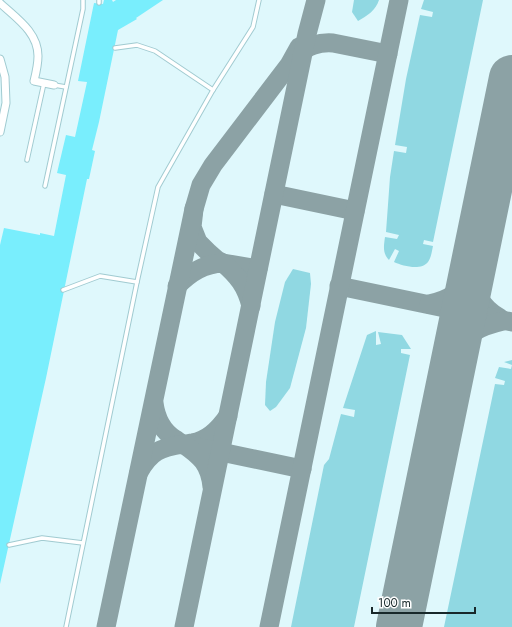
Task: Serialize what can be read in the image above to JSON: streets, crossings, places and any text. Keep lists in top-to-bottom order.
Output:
{
  "scale_bar": "100 m"
}
